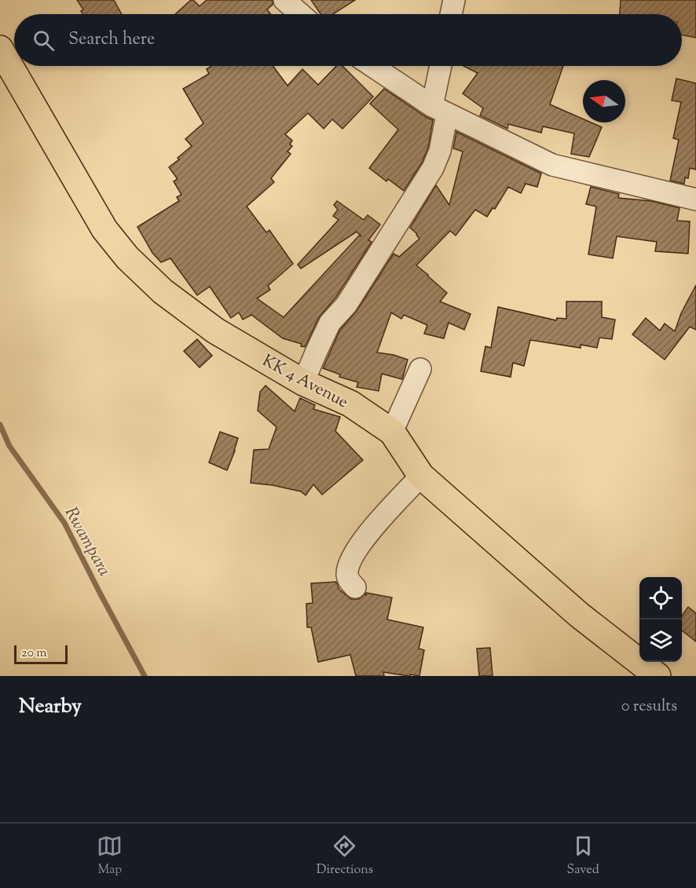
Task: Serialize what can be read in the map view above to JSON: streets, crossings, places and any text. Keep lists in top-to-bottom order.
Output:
{
  "streets": {
    "main road": ["KK 4 Avenue"]
  },
  "water": ["Rwampara"],
  "scale_bar": "20 m",
  "north": "left",
  "page": {
    "search": "Search here",
    "scale": "20 m",
    "heading": ["Nearby", "0 results"],
    "nav": ["Map", "Directions", "Saved"]
  }
}
